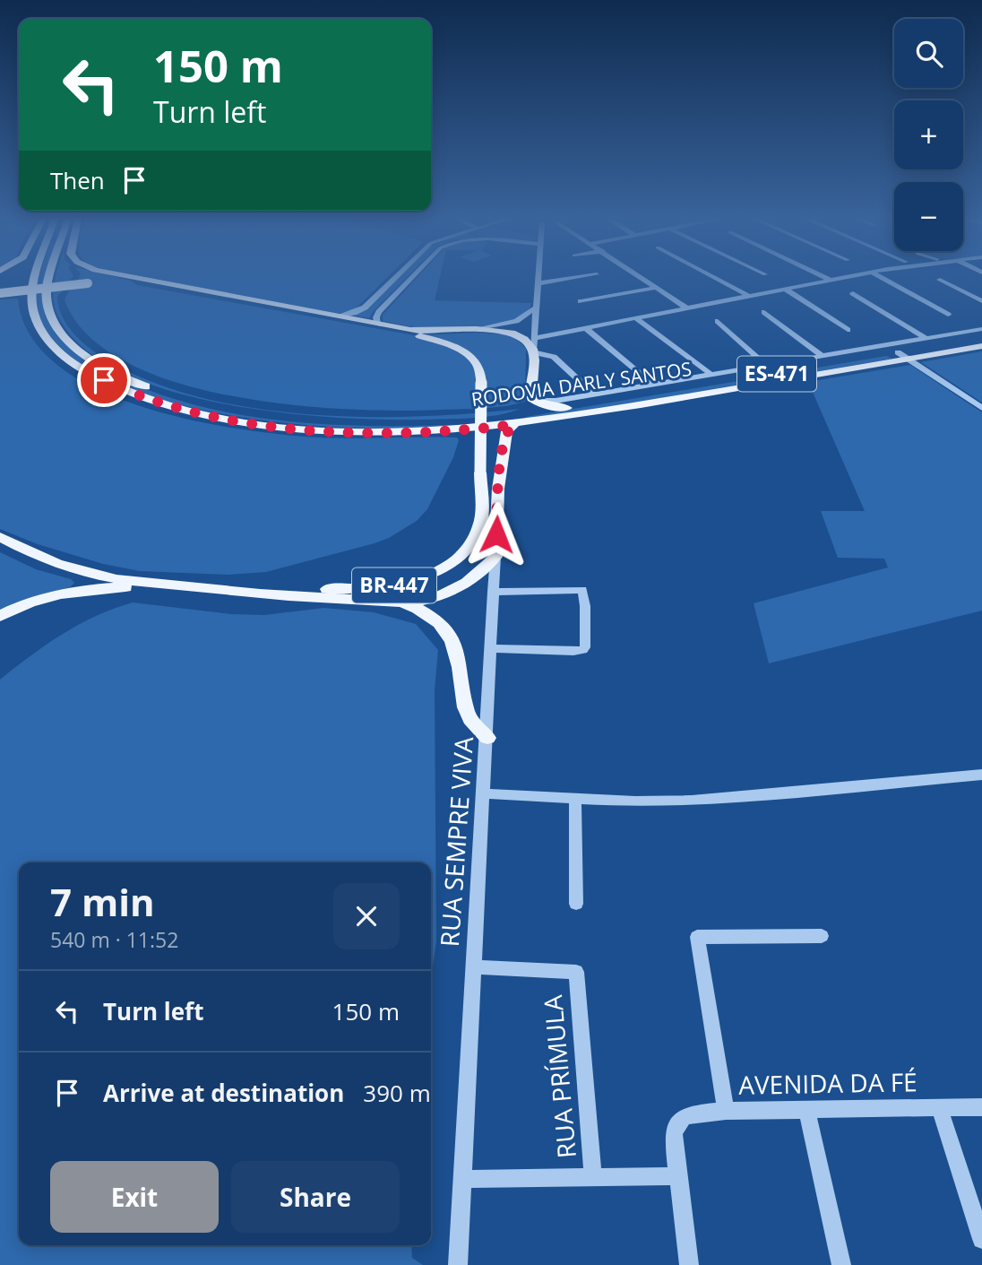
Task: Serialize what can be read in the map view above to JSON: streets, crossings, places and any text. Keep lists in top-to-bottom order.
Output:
{
  "streets": {
    "main road": [
      "ES-471",
      "RODOVIA DARLY SANTOS",
      "BR-447",
      "RUA SEMPRE VIVA"
    ],
    "street": ["RUA PRÍMULA", "AVENIDA DA FÉ"]
  },
  "crossings": [
    ["RODOVIA DARLY SANTOS", "RUA SEMPRE VIVA"],
    ["BR-447", "RUA SEMPRE VIVA"],
    ["RUA SEMPRE VIVA", "RUA PRÍMULA"]
  ],
  "page": {
    "map_buttons": ["+", "−"],
    "turn": ["150 m", "Turn left"],
    "then": "Then",
    "heading": ["7 min", "540 m · 11:52"],
    "list": [
      {
        "name": "Turn left",
        "value": "150 m"
      },
      {
        "name": "Arrive at destination",
        "value": "390 m"
      }
    ],
    "buttons": ["Exit", "Share"]
  }
}
